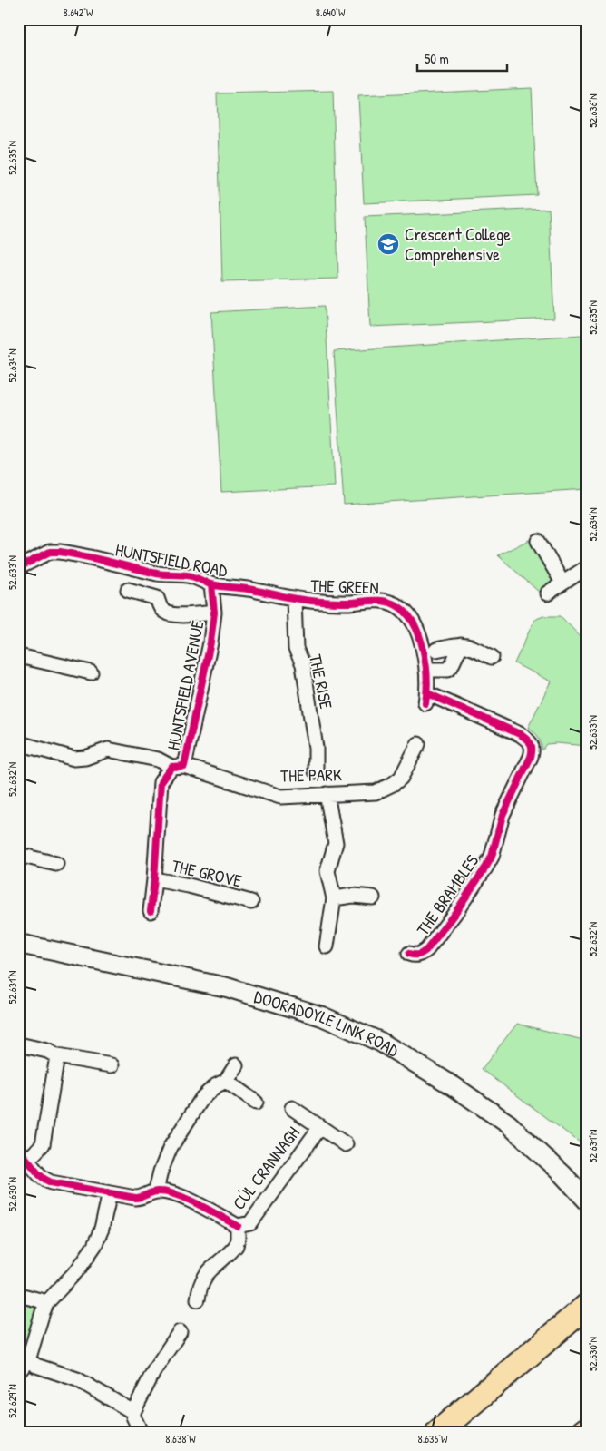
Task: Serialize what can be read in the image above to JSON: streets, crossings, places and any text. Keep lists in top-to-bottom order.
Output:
{
  "streets": {
    "main road": ["DOORADOYLE LINK ROAD"],
    "street": [
      "HUNTSFIELD ROAD",
      "THE GREEN",
      "THE RISE",
      "HUNTSFIELD AVENUE",
      "THE PARK",
      "THE GROVE",
      "THE BRAMBLES",
      "CÚL CRANNAGH"
    ]
  },
  "crossings": [
    ["HUNTSFIELD ROAD", "THE GREEN"],
    ["HUNTSFIELD ROAD", "THE RISE"],
    ["HUNTSFIELD ROAD", "HUNTSFIELD AVENUE"],
    ["THE GREEN", "THE RISE"],
    ["THE GREEN", "THE BRAMBLES"],
    ["HUNTSFIELD AVENUE", "THE PARK"],
    ["HUNTSFIELD AVENUE", "THE GROVE"]
  ],
  "places": {
    "school or university": ["Crescent College Comprehensive"]
  },
  "scale_bar": "50 m",
  "coordinates": [
    "8.642°W",
    "8.640°W",
    "52.636°N",
    "52.635°N",
    "52.634°N",
    "52.633°N",
    "52.632°N",
    "52.631°N",
    "52.630°N",
    "52.629°N",
    "8.638°W",
    "8.636°W"
  ]
}
